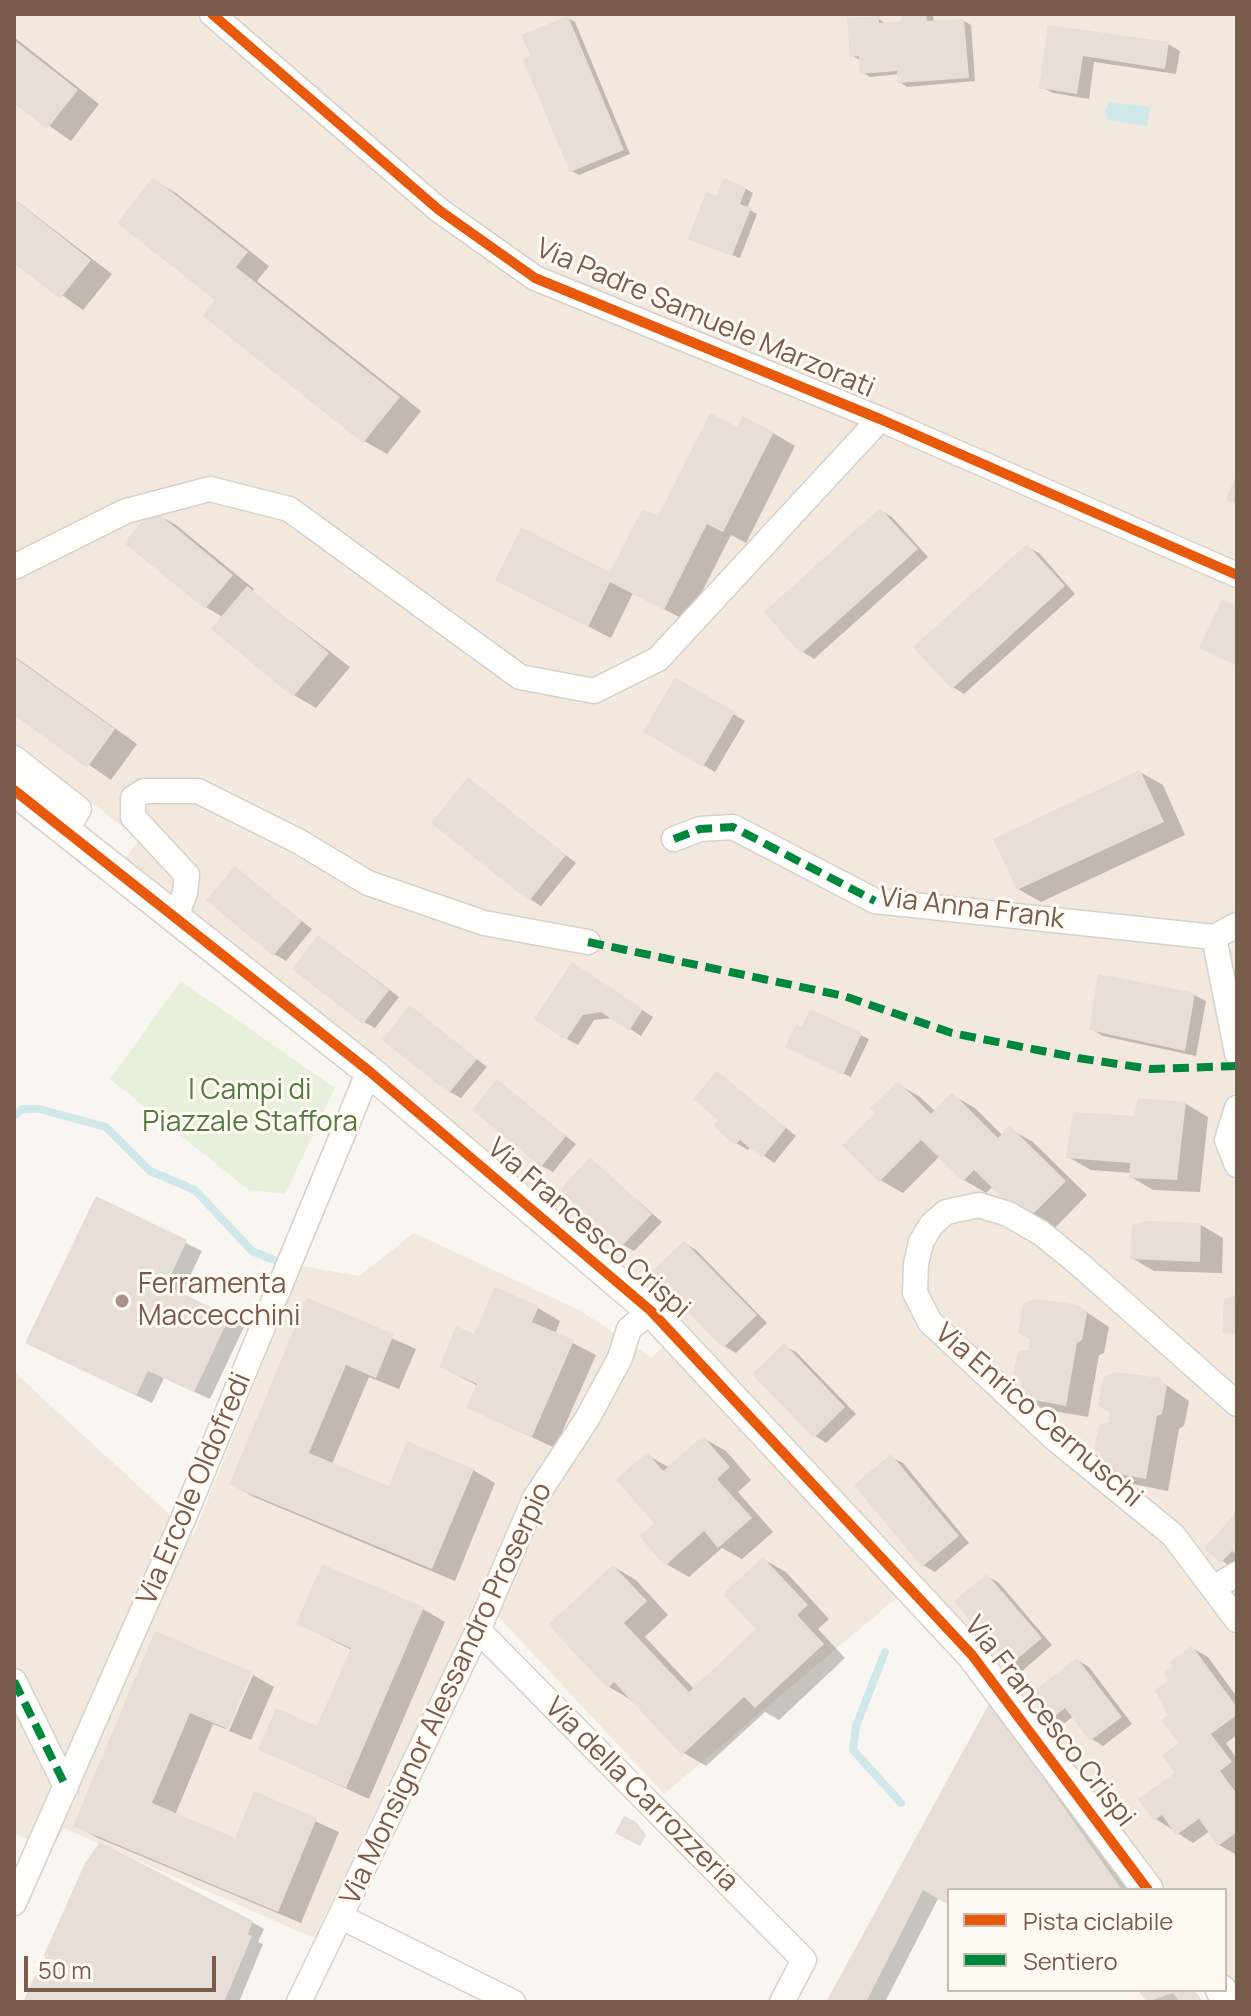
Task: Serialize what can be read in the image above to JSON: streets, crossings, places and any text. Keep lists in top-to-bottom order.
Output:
{
  "streets": {
    "street": [
      "Via Padre Samuele Marzorati",
      "Via Anna Frank",
      "Via Francesco Crispi",
      "Via Enrico Cernuschi",
      "Via Ercole Oldofredi",
      "Via Monsignor Alessandro Proserpio",
      "Via della Carrozzeria"
    ]
  },
  "crossings": [
    ["Via Francesco Crispi", "Via Ercole Oldofredi"],
    ["Via Francesco Crispi", "Via Monsignor Alessandro Proserpio"],
    ["Via Monsignor Alessandro Proserpio", "Via della Carrozzeria"]
  ],
  "parks": ["I Campi di Piazzale Staffora"],
  "places": ["Ferramenta Maccecchini"],
  "legend": ["Pista ciclabile", "Sentiero"],
  "scale_bar": "50 m"
}
